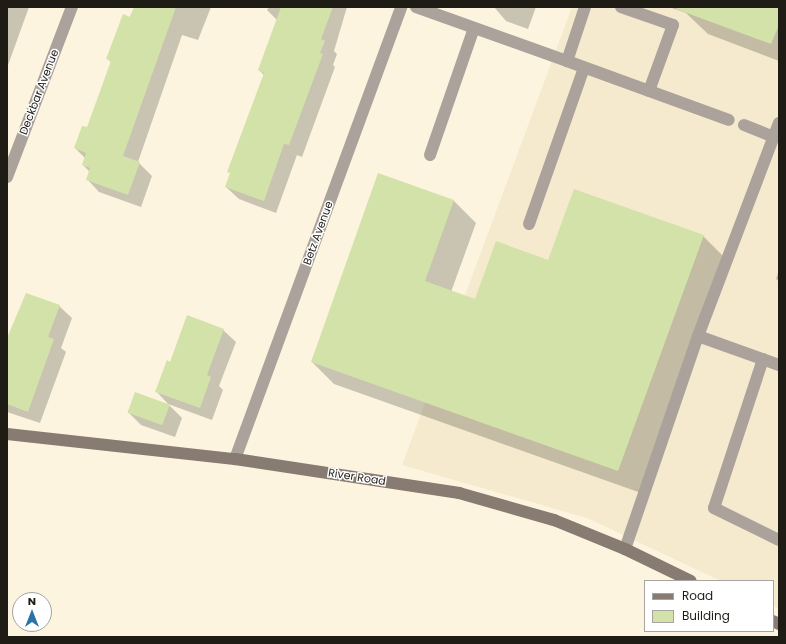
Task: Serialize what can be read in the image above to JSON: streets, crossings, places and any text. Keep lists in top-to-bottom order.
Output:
{
  "streets": {
    "main road": ["River Road"],
    "street": ["Deckbar Avenue", "Betz Avenue"]
  },
  "crossings": [
    ["Betz Avenue", "River Road"]
  ],
  "legend": ["Road", "Building"],
  "north": "top"
}
